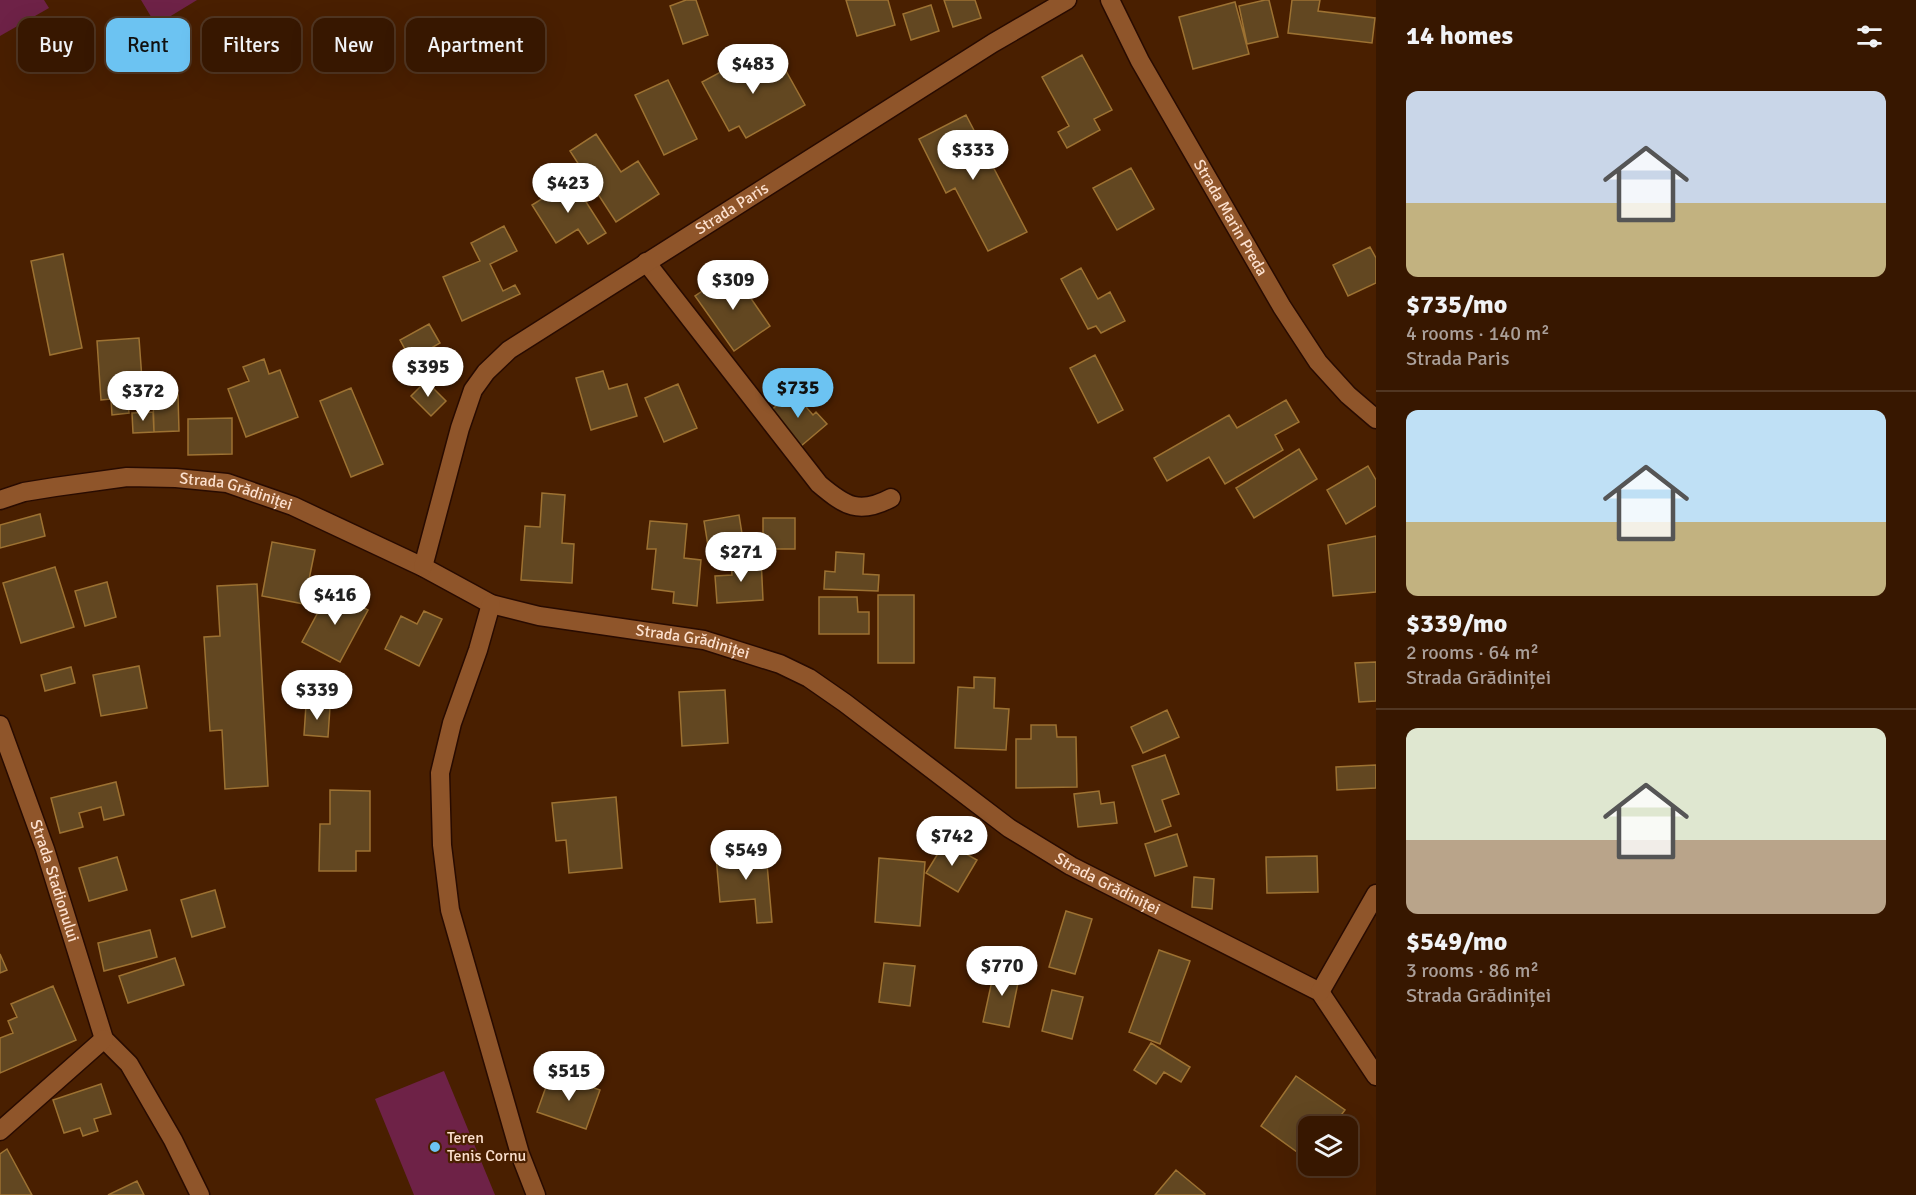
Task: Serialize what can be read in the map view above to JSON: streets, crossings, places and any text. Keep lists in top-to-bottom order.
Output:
{
  "streets": {
    "street": [
      "Strada Paris",
      "Strada Marin Preda",
      "Strada Grădiniței",
      "Strada Stadionului"
    ]
  },
  "crossings": [
    ["Strada Paris", "Strada Grădiniței"]
  ],
  "places": ["Teren Tenis Cornu"],
  "page": {
    "heading": "14 homes",
    "chip": [
      "Buy",
      "Rent",
      "Filters",
      "New",
      "Apartment"
    ],
    "price": [
      "$483",
      "$333",
      "$423",
      "$309",
      "$395",
      "$735",
      "$372",
      "$271",
      "$416",
      "$339",
      "$742",
      "$549",
      "$770",
      "$515"
    ],
    "list": [
      {
        "name": "$735/mo",
        "note": "4 rooms · 140 m² · Strada Paris"
      },
      {
        "name": "$339/mo",
        "note": "2 rooms · 64 m² · Strada Grădiniței"
      },
      {
        "name": "$549/mo",
        "note": "3 rooms · 86 m² · Strada Grădiniței"
      }
    ]
  }
}
